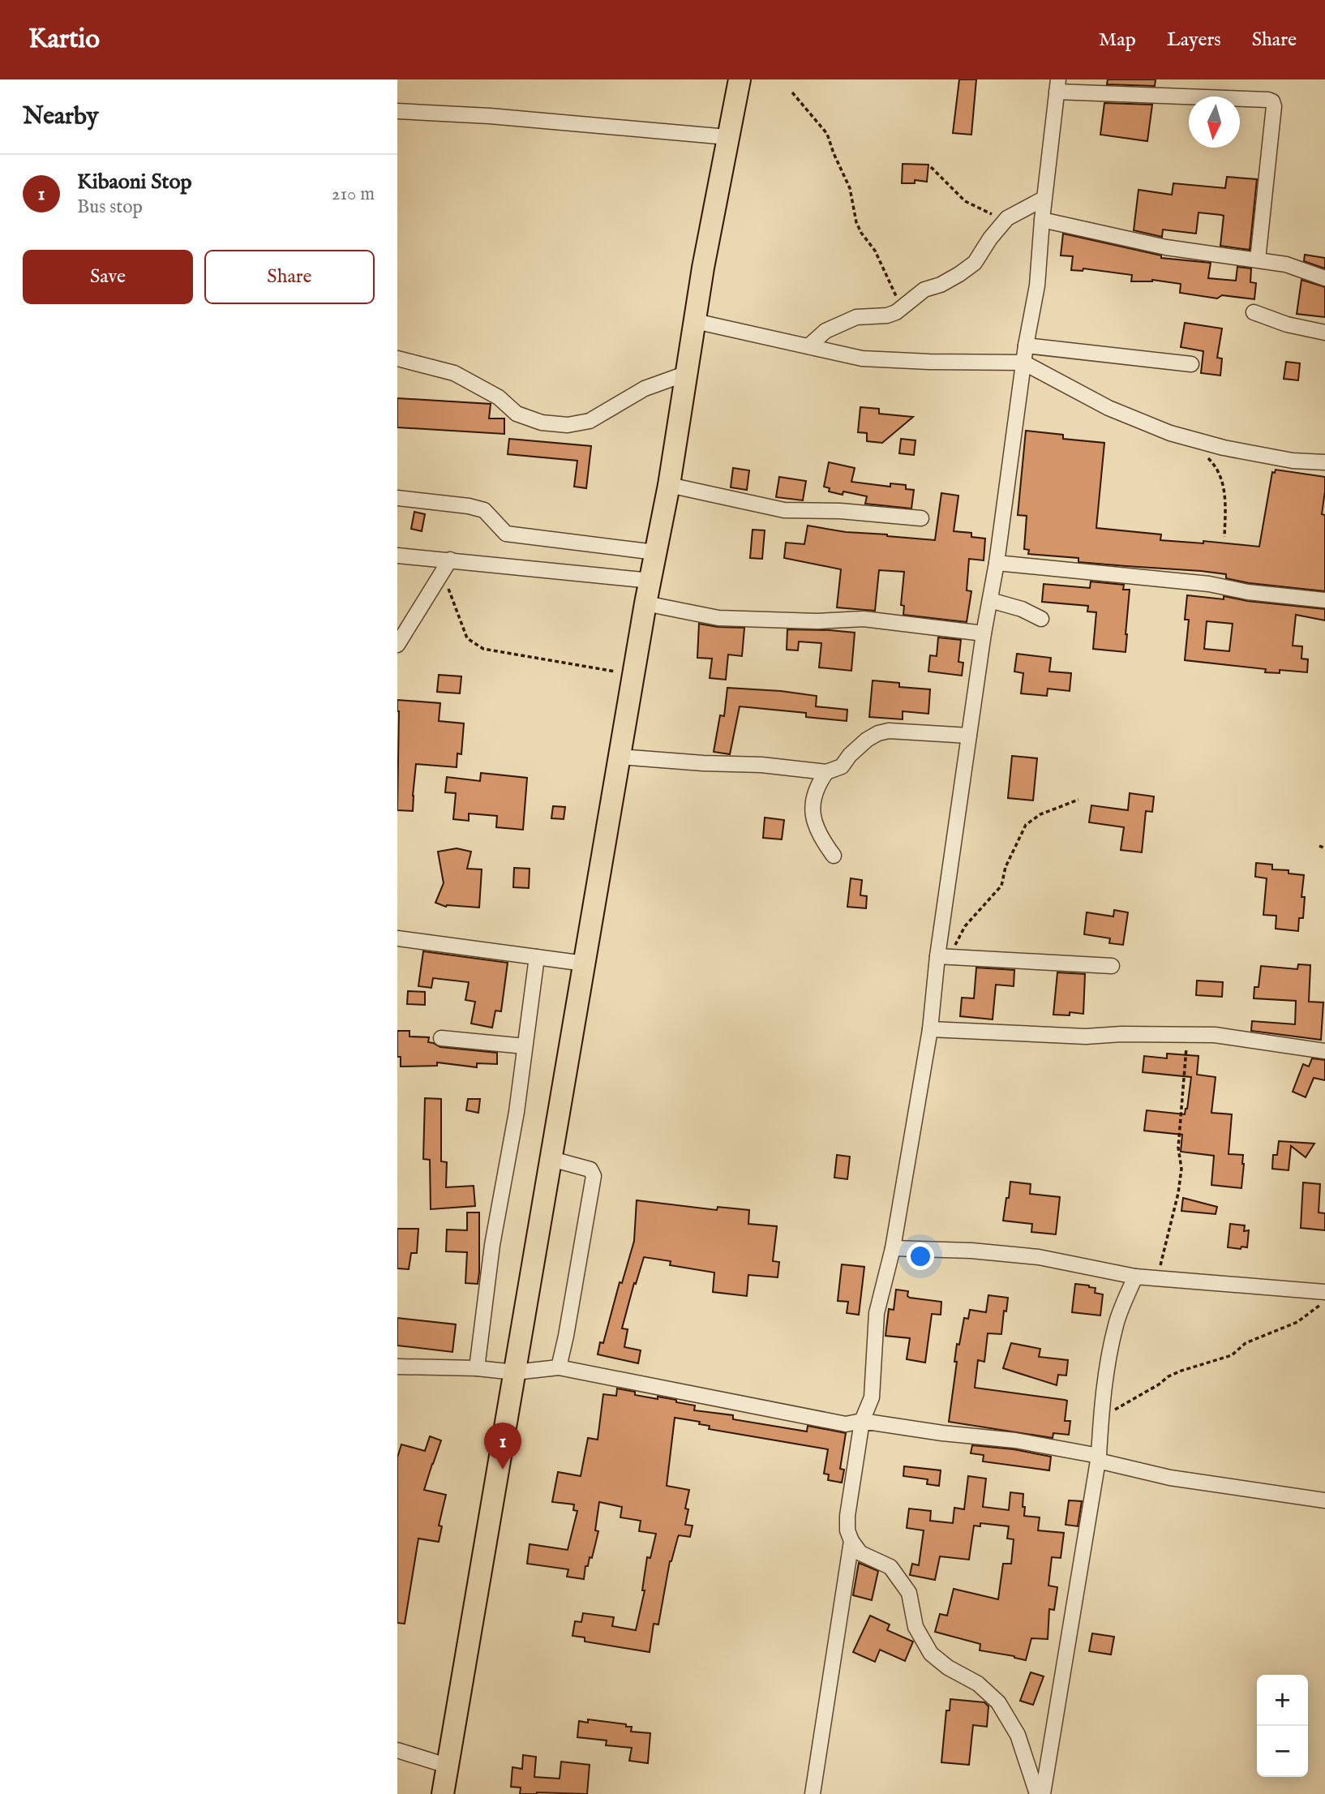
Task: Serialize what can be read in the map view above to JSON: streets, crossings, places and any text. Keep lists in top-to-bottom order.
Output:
{
  "north": "bottom",
  "page": {
    "header": "Kartio",
    "nav": ["Map", "Layers", "Share"],
    "heading": "Nearby",
    "list": [
      {
        "mark": "1",
        "name": "Kibaoni Stop",
        "note": "Bus stop",
        "value": "210 m"
      }
    ],
    "buttons": ["Save", "Share"],
    "pins": "1",
    "map_buttons": ["+", "−"]
  }
}
